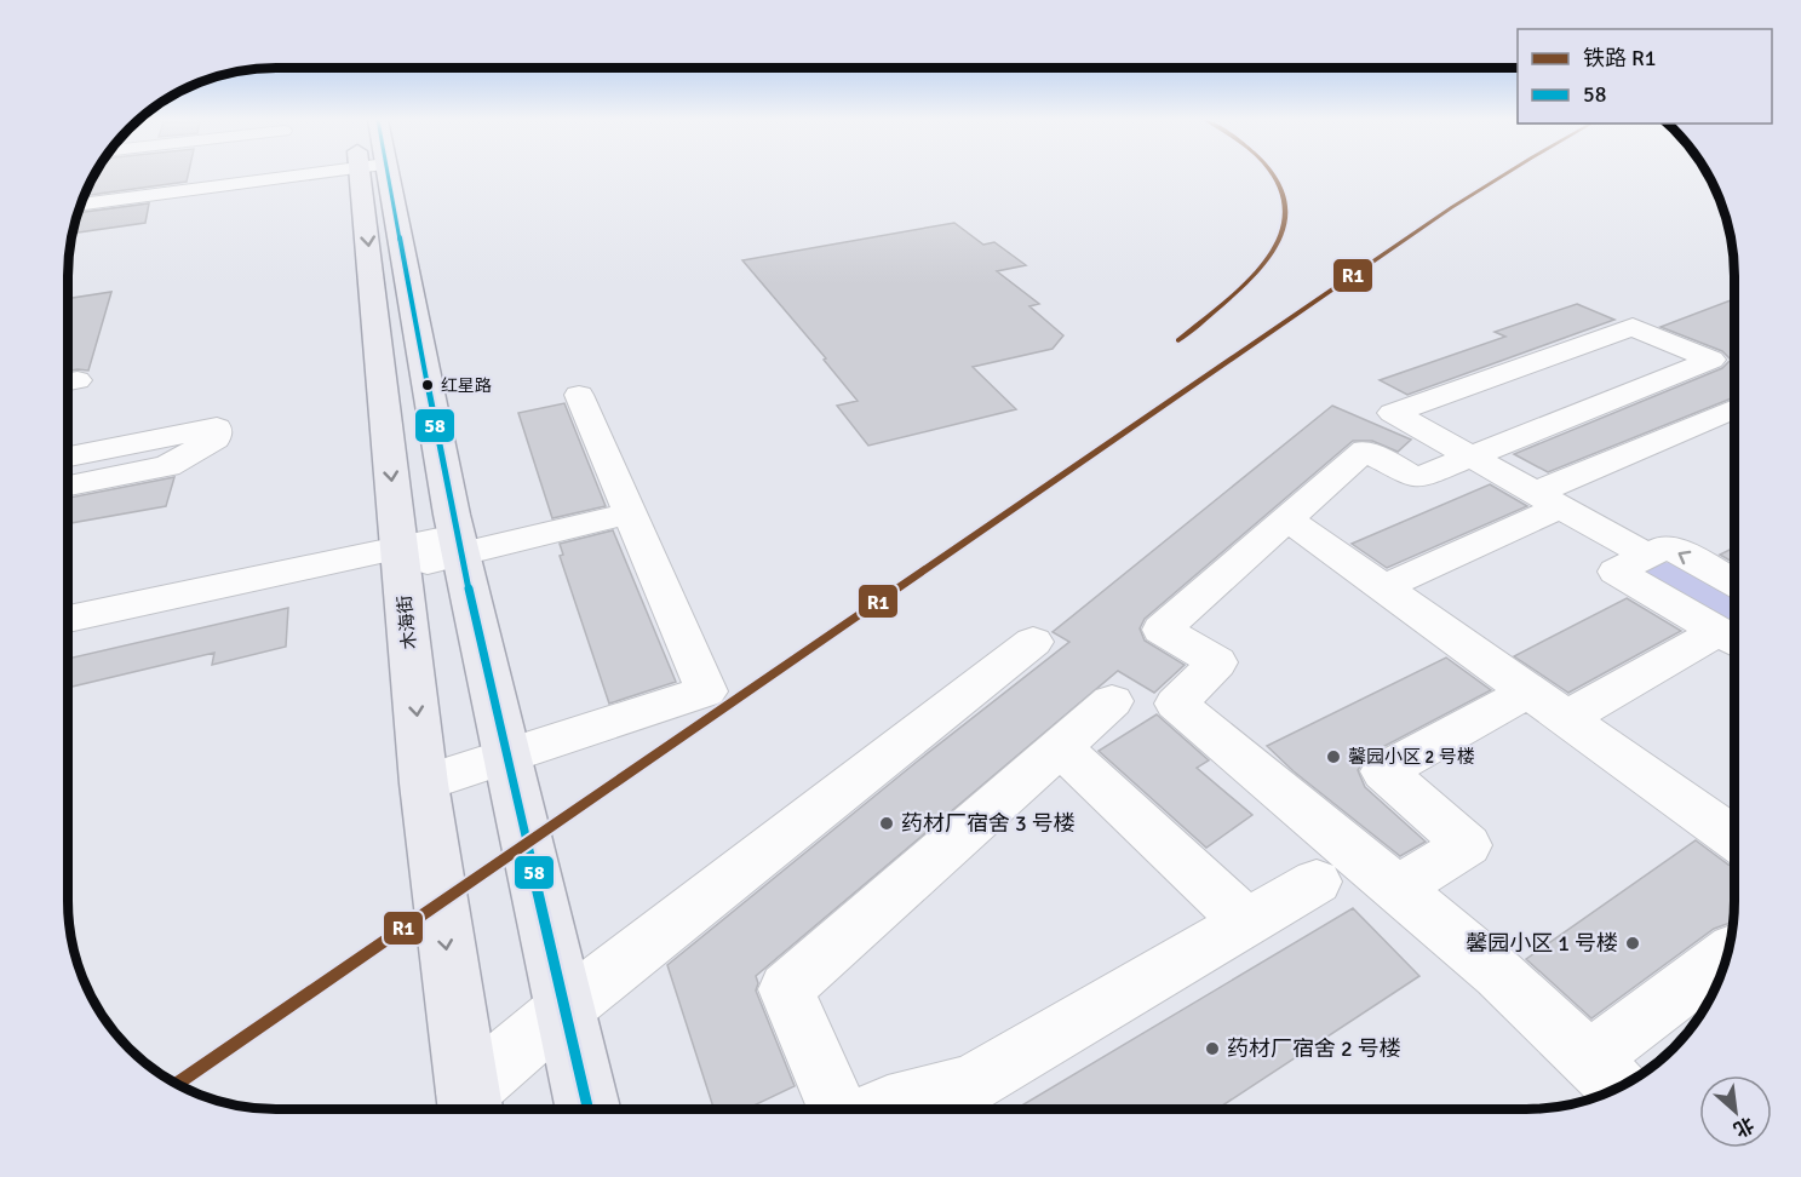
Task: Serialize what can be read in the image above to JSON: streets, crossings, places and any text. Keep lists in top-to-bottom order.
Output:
{
  "streets": {
    "main road": ["木海街"]
  },
  "places": [
    "红星路",
    "馨园小区 2 号楼",
    "药材厂宿舍 3 号楼",
    "馨园小区 1 号楼",
    "药材厂宿舍 2 号楼"
  ],
  "lines": ["rail line R1", "transit line 58"],
  "legend": ["铁路 R1", "58"],
  "north": "bottom right"
}
